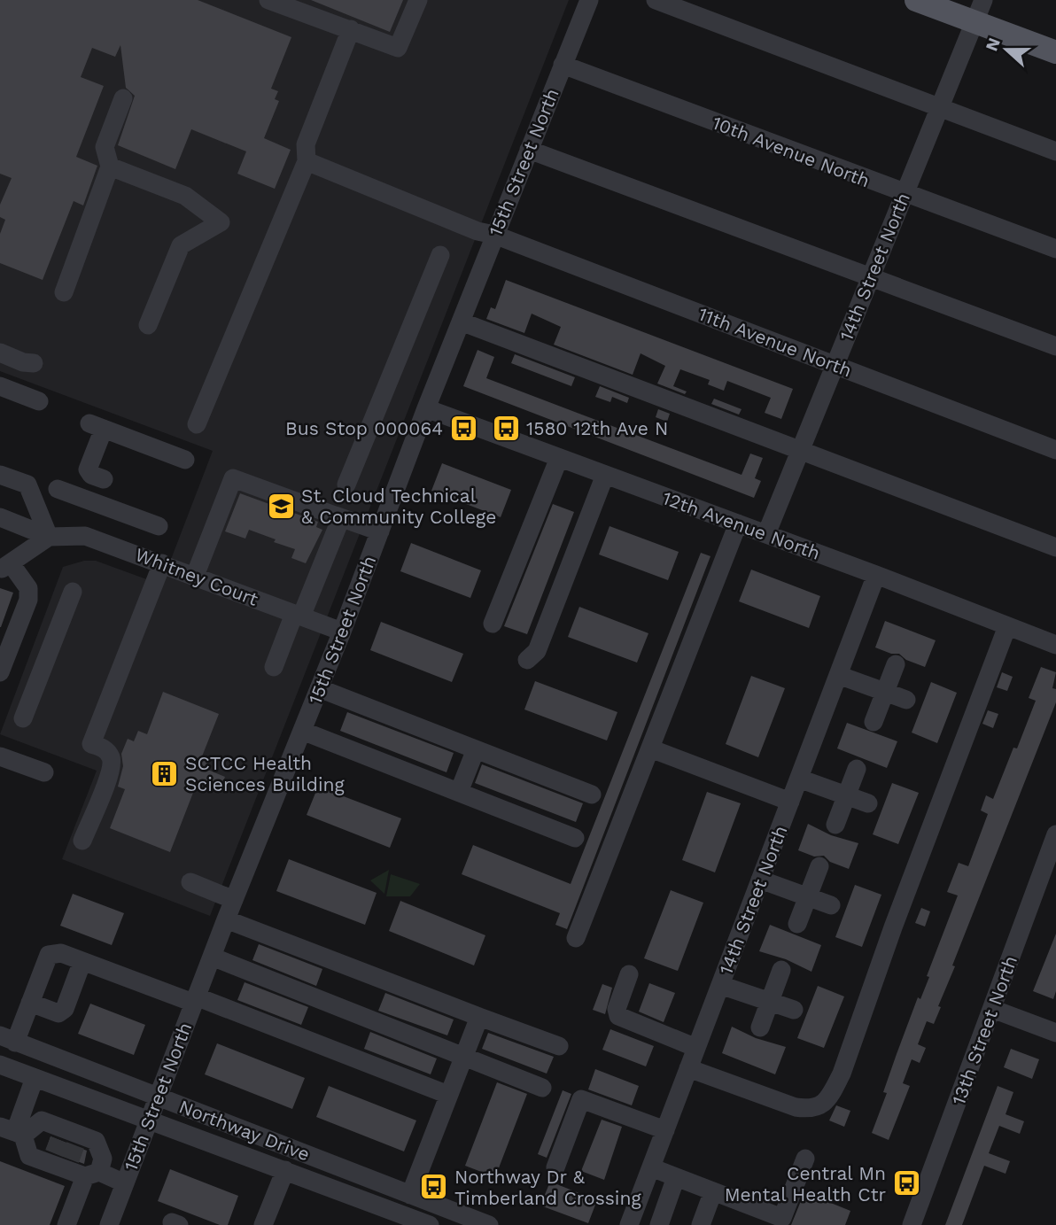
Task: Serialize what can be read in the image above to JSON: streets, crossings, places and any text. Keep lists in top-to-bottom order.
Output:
{
  "streets": {
    "street": [
      "10th Avenue North",
      "15th Street North",
      "14th Street North",
      "11th Avenue North",
      "12th Avenue North",
      "Whitney Court",
      "13th Street North",
      "Northway Drive"
    ]
  },
  "crossings": [
    ["10th Avenue North", "15th Street North"],
    ["10th Avenue North", "14th Street North"],
    ["15th Street North", "11th Avenue North"],
    ["15th Street North", "12th Avenue North"],
    ["15th Street North", "Whitney Court"],
    ["15th Street North", "Northway Drive"],
    ["14th Street North", "11th Avenue North"],
    ["14th Street North", "12th Avenue North"]
  ],
  "places": {
    "bus stop": [
      "Bus Stop 000064",
      "1580 12th Ave N",
      "Central Mn Mental Health Ctr",
      "Northway Dr & Timberland Crossing"
    ],
    "school or university": ["St. Cloud Technical & Community College"],
    "building": ["SCTCC Health Sciences Building"]
  },
  "north": "left"
}
